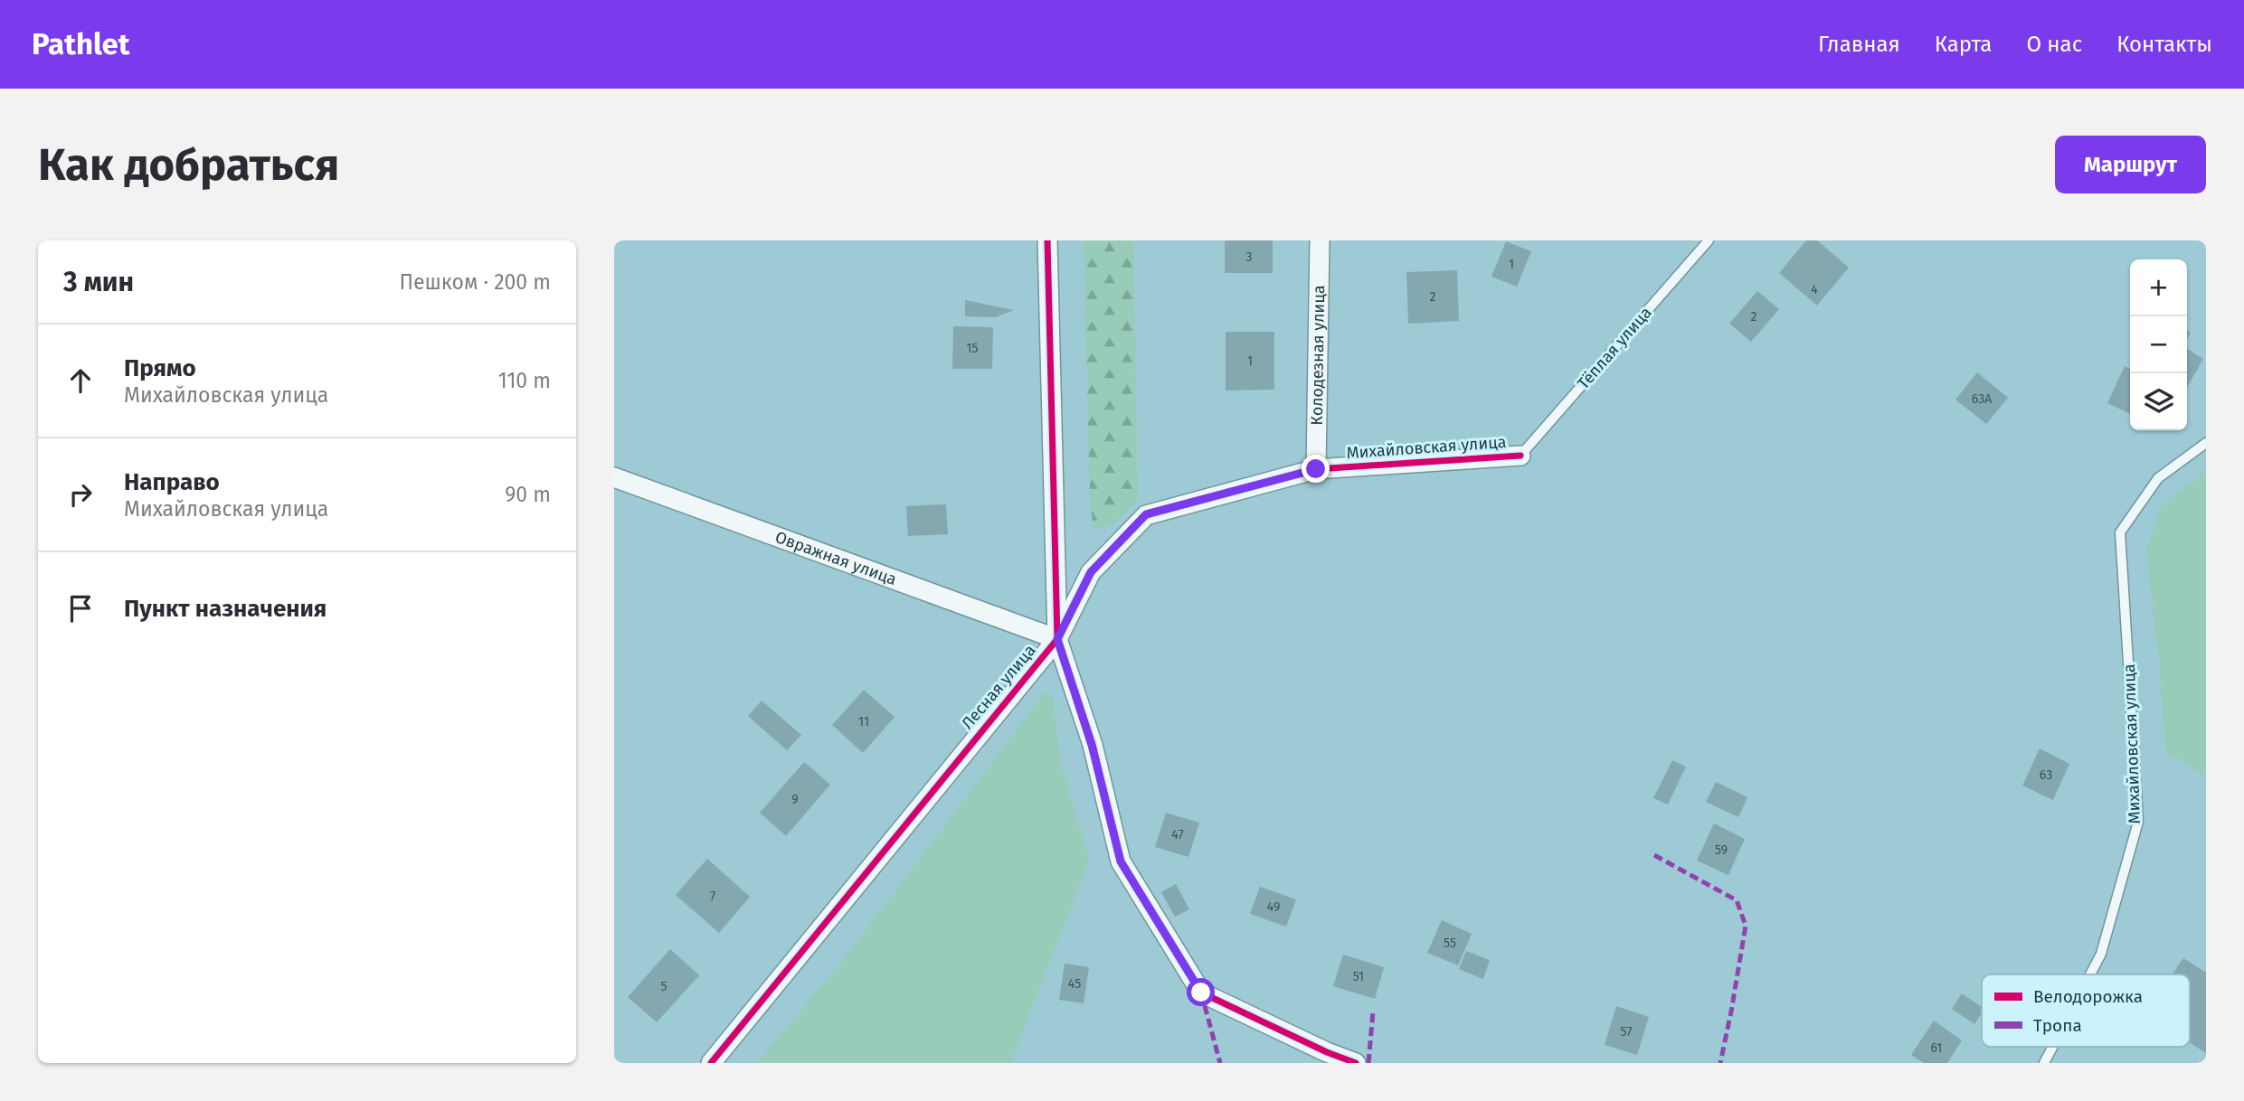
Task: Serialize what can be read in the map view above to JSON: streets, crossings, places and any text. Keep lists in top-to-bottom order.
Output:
{
  "streets": {
    "street": [
      "Колодезная улица",
      "Михайловская улица",
      "Овражная улица",
      "Лесная улица"
    ],
    "lane": ["Тёплая улица"]
  },
  "crossings": [
    ["Тёплая улица", "Михайловская улица"],
    ["Колодезная улица", "Михайловская улица"],
    ["Михайловская улица", "Овражная улица"],
    ["Михайловская улица", "Лесная улица"],
    ["Овражная улица", "Лесная улица"]
  ],
  "house_numbers": [
    "3",
    "1",
    "4",
    "2",
    "2",
    "15",
    "1",
    "63А",
    "11",
    "63",
    "9",
    "47",
    "59",
    "7",
    "49",
    "55",
    "51",
    "45",
    "5",
    "57",
    "61"
  ],
  "legend": ["Велодорожка", "Тропа"],
  "page": {
    "header": "Pathlet",
    "nav": [
      "Главная",
      "Карта",
      "О нас",
      "Контакты"
    ],
    "buttons": "Маршрут",
    "title": "Как добраться",
    "heading": ["3 мин", "Пешком · 200 m"],
    "map_buttons": ["+", "−"],
    "list": [
      ["Прямо", "Михайловская улица", "110 m"],
      ["Направо", "Михайловская улица", "90 m"],
      "Пункт назначения"
    ]
  }
}
